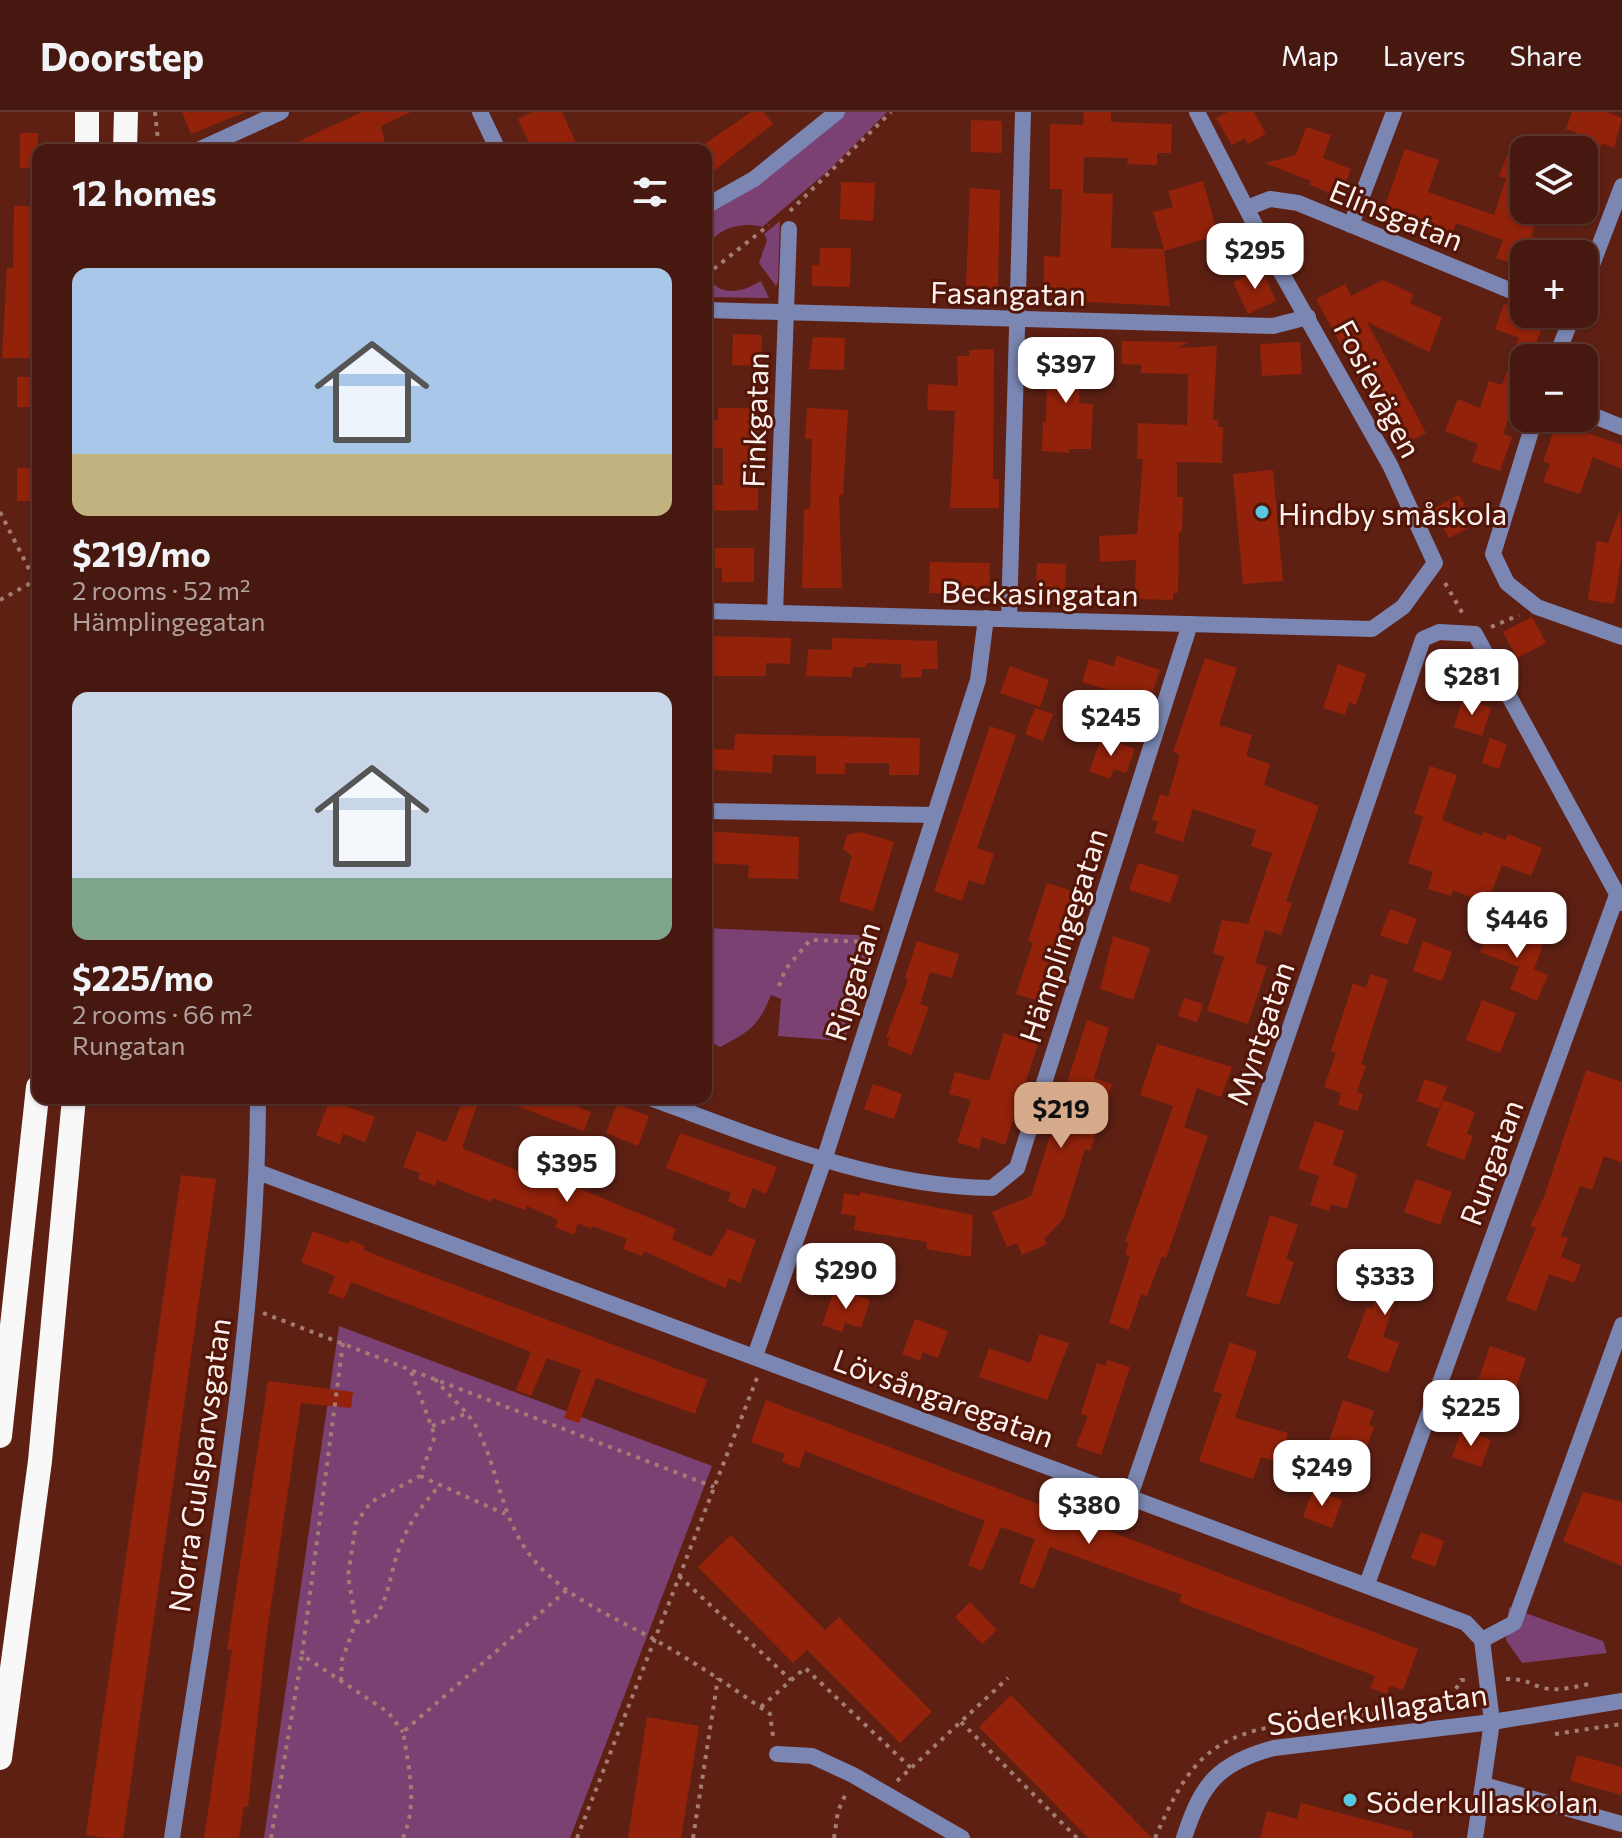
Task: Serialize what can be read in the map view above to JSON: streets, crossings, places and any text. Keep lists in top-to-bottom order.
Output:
{
  "streets": {
    "street": [
      "Elinsgatan",
      "Fasangatan",
      "Fosievägen",
      "Finkgatan",
      "Beckasingatan",
      "Hämplingegatan",
      "Ripgatan",
      "Myntgatan",
      "Rungatan",
      "Lövsångaregatan",
      "Norra Gulsparvsgatan",
      "Söderkullagatan"
    ]
  },
  "crossings": [
    ["Elinsgatan", "Fosievägen"],
    ["Fasangatan", "Fosievägen"],
    ["Fasangatan", "Finkgatan"],
    ["Fosievägen", "Beckasingatan"],
    ["Finkgatan", "Beckasingatan"],
    ["Beckasingatan", "Hämplingegatan"],
    ["Beckasingatan", "Ripgatan"],
    ["Hämplingegatan", "Ripgatan"],
    ["Ripgatan", "Lövsångaregatan"],
    ["Myntgatan", "Lövsångaregatan"],
    ["Rungatan", "Lövsångaregatan"],
    ["Lövsångaregatan", "Norra Gulsparvsgatan"]
  ],
  "places": ["Hindby småskola", "Söderkullaskolan"],
  "page": {
    "header": "Doorstep",
    "nav": ["Map", "Layers", "Share"],
    "map_buttons": ["+", "−"],
    "heading": "12 homes",
    "price": [
      "$295",
      "$397",
      "$281",
      "$245",
      "$446",
      "$219",
      "$395",
      "$290",
      "$333",
      "$225",
      "$249",
      "$380"
    ],
    "list": [
      {
        "name": "$219/mo",
        "note": "2 rooms · 52 m² · Hämplingegatan"
      },
      {
        "name": "$225/mo",
        "note": "2 rooms · 66 m² · Rungatan"
      }
    ]
  }
}
